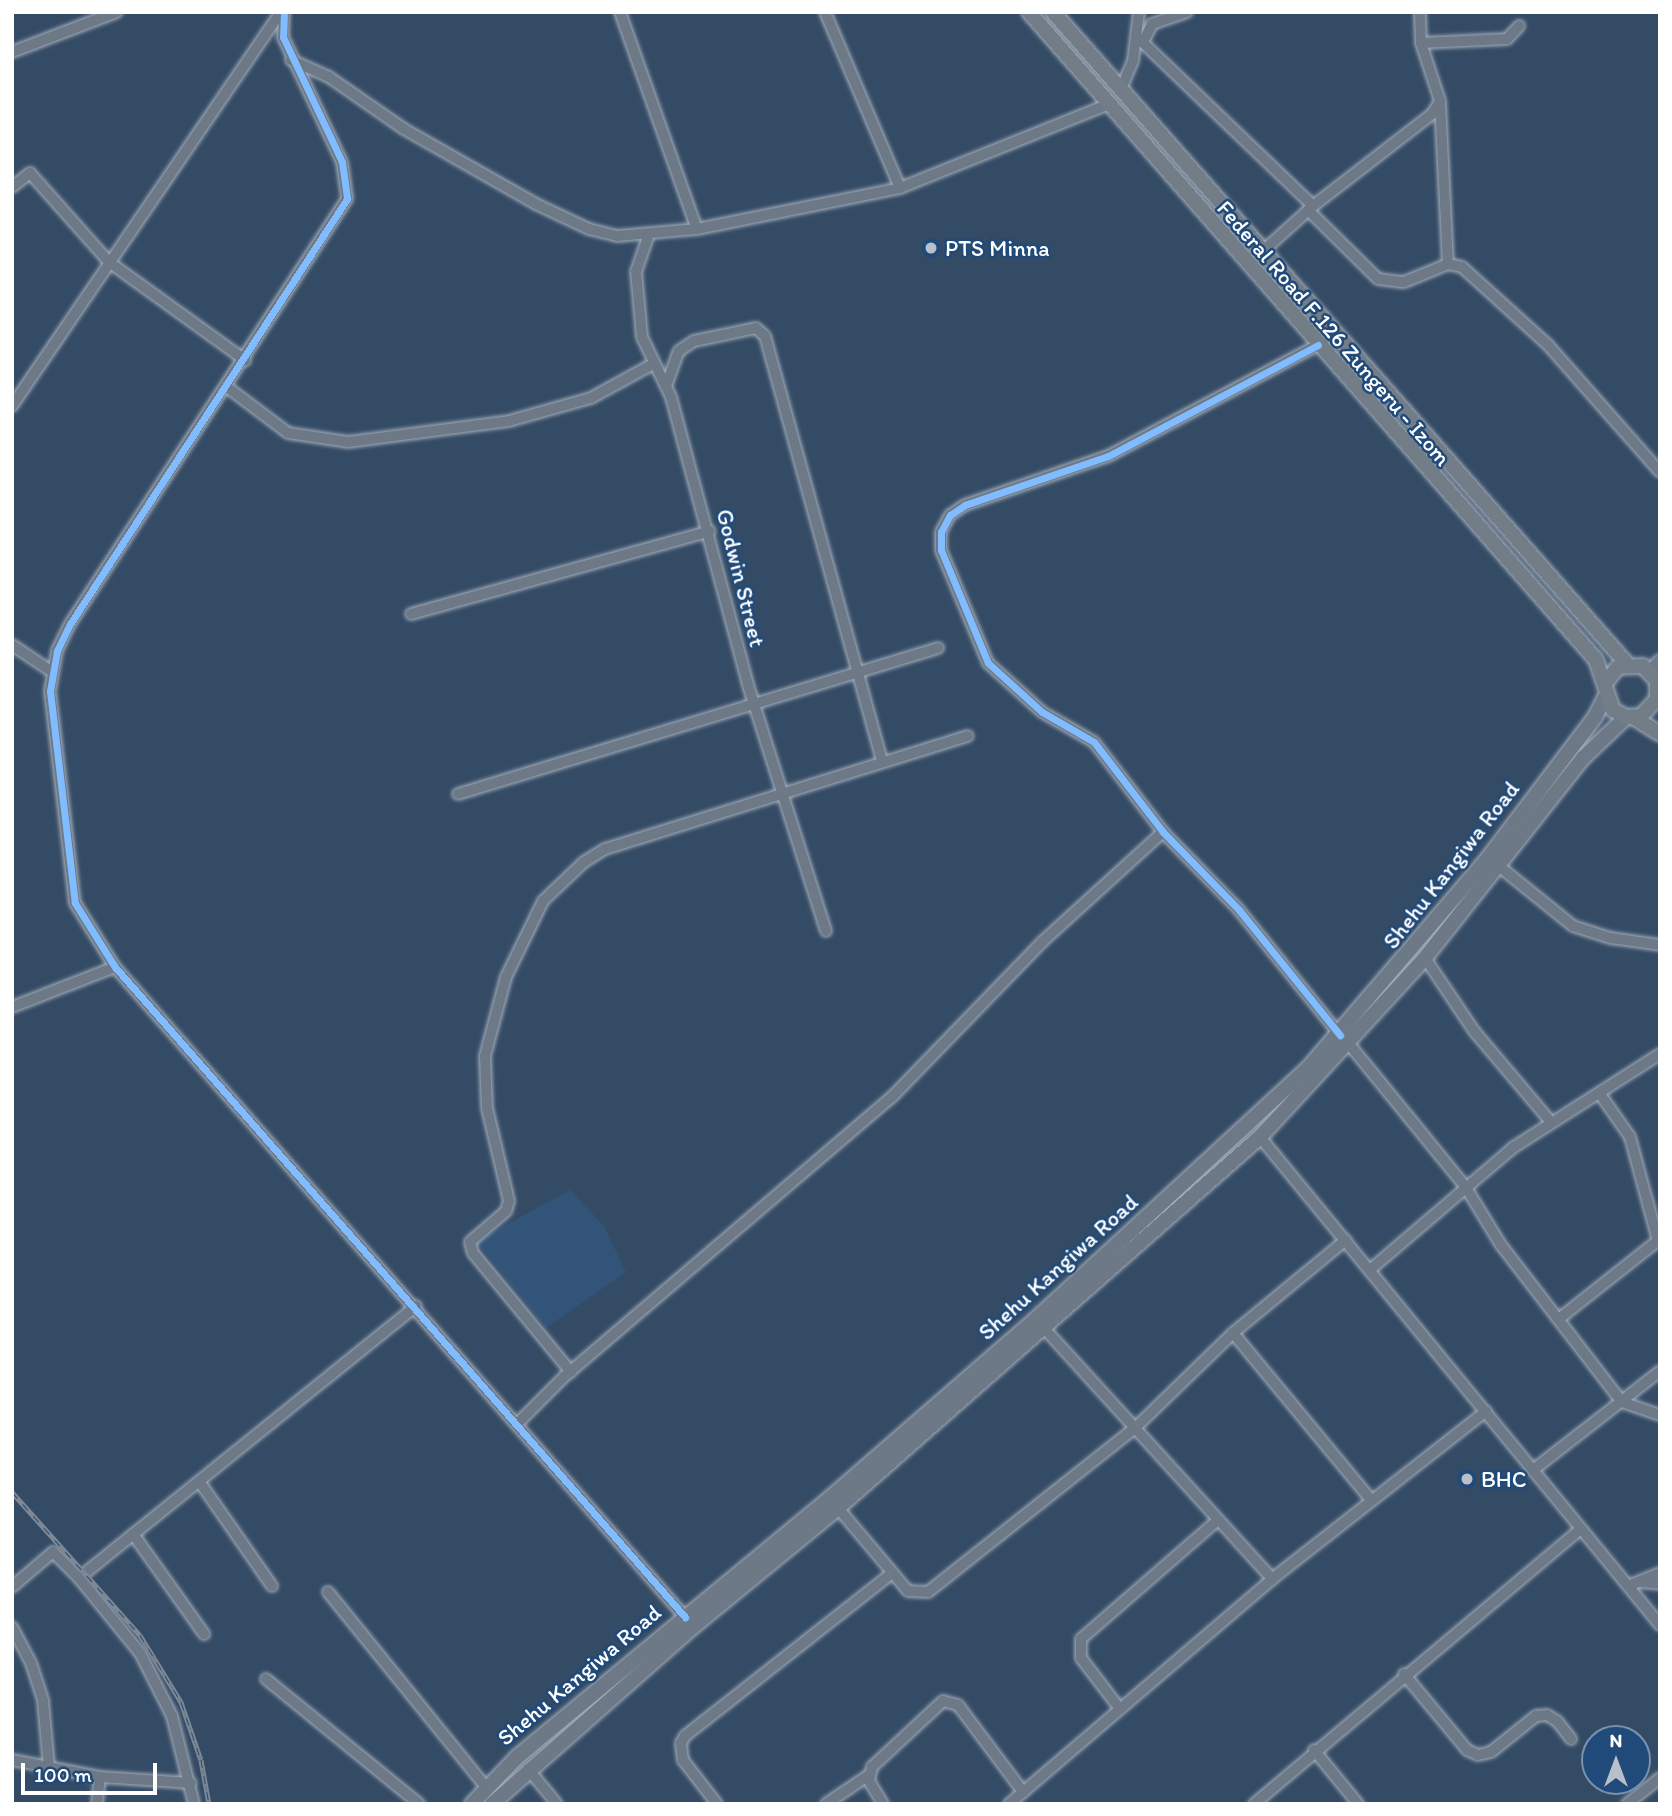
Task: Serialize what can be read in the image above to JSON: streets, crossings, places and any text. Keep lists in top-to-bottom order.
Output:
{
  "streets": {
    "main road": ["Federal Road F.126 Zungeru - Izom", "Shehu Kangiwa Road"],
    "street": ["Godwin Street"]
  },
  "crossings": [
    ["Federal Road F.126 Zungeru - Izom", "Shehu Kangiwa Road"]
  ],
  "places": ["PTS Minna", "BHC"],
  "scale_bar": "100 m",
  "north": "top"
}
